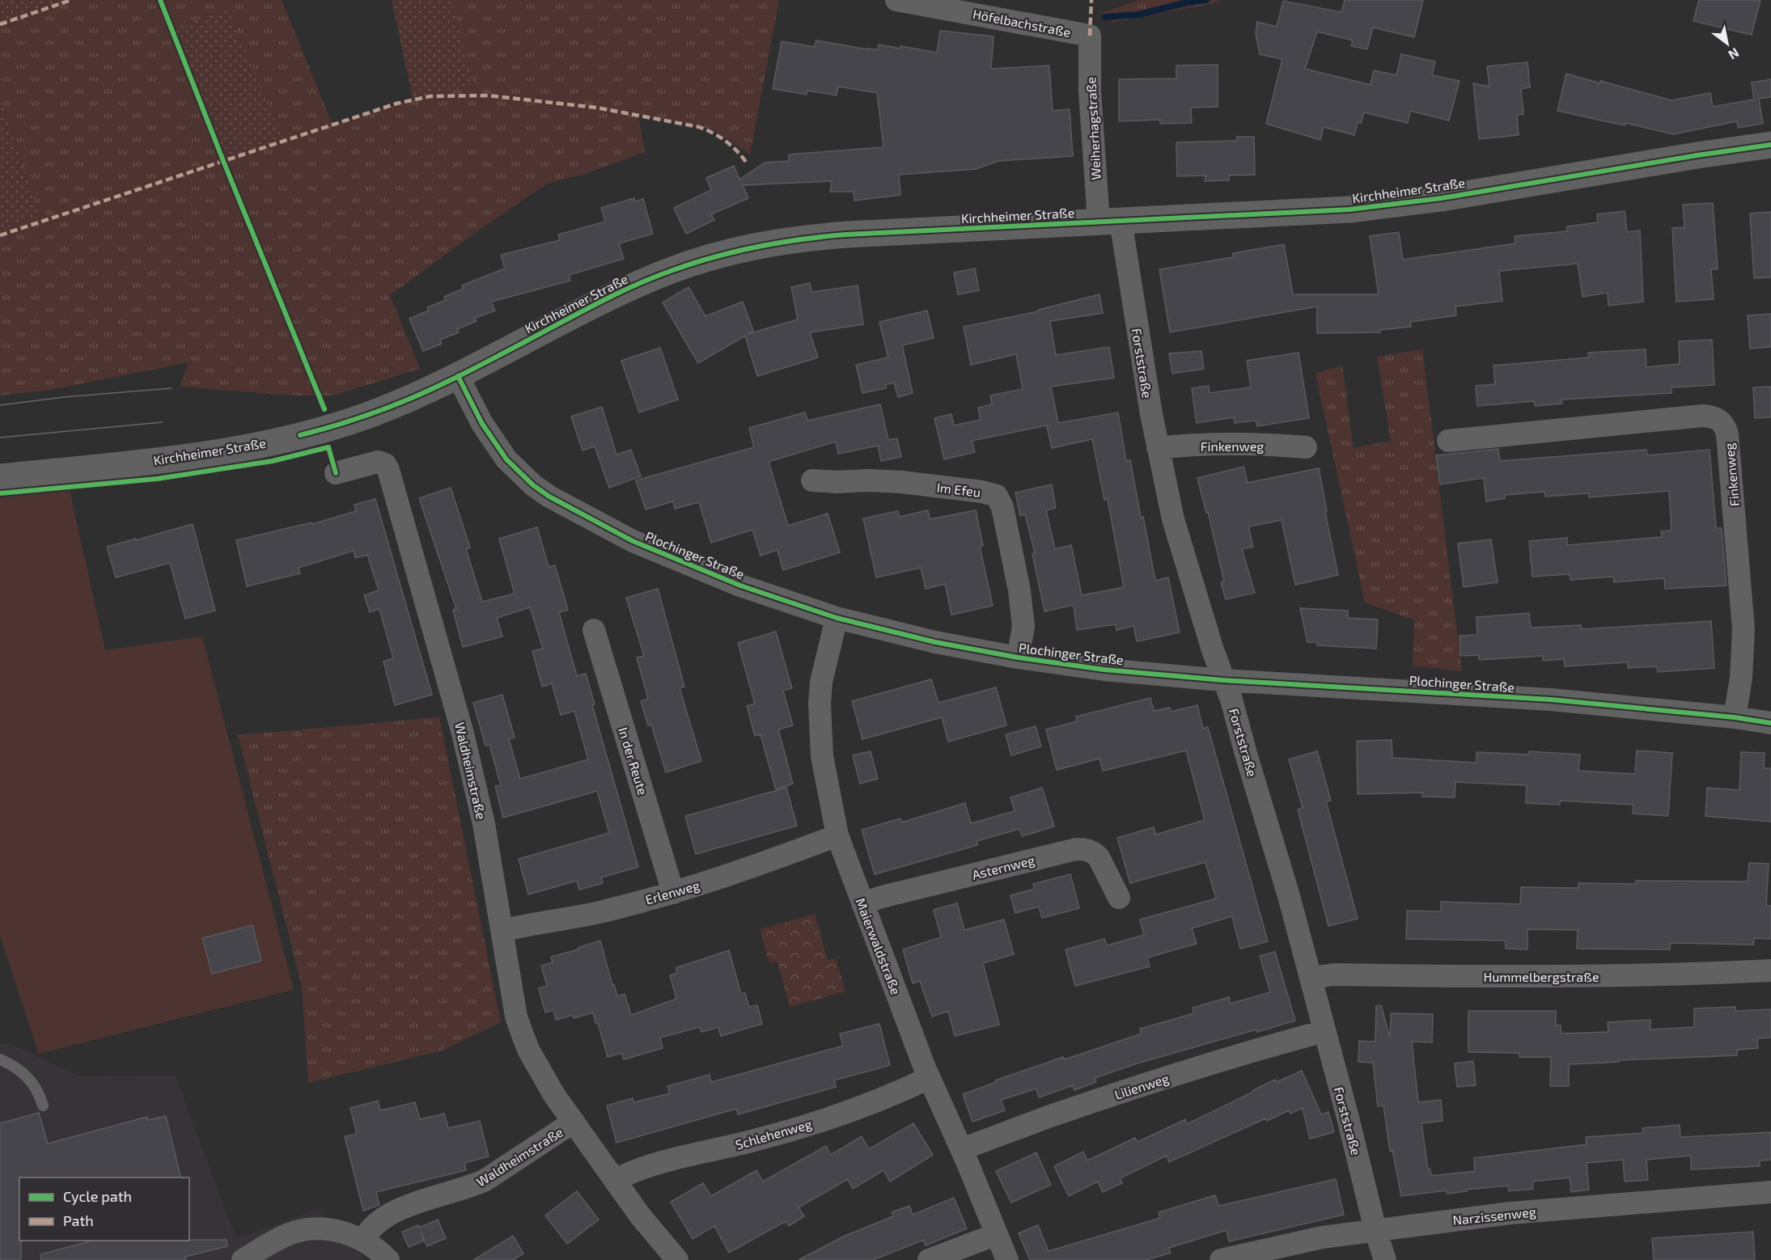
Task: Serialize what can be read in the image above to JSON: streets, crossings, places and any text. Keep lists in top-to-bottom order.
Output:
{
  "streets": {
    "main road": ["Kirchheimer Straße"],
    "street": [
      "Höfelbachstraße",
      "Weiherhagstraße",
      "Forststraße",
      "Finkenweg",
      "Im Efeu",
      "Plochinger Straße",
      "In der Reute",
      "Waldheimstraße",
      "Asternweg",
      "Erlenweg",
      "Maierwaldstraße",
      "Hummelbergstraße",
      "Lilienweg",
      "Schlehenweg",
      "Narzissenweg"
    ]
  },
  "crossings": [
    ["Höfelbachstraße", "Weiherhagstraße"],
    ["Weiherhagstraße", "Kirchheimer Straße"],
    ["Weiherhagstraße", "Forststraße"],
    ["Kirchheimer Straße", "Forststraße"],
    ["Kirchheimer Straße", "Plochinger Straße"],
    ["Forststraße", "Finkenweg"],
    ["Forststraße", "Plochinger Straße"],
    ["Forststraße", "Hummelbergstraße"],
    ["Forststraße", "Lilienweg"],
    ["Forststraße", "Narzissenweg"],
    ["Finkenweg", "Plochinger Straße"],
    ["Im Efeu", "Plochinger Straße"],
    ["Plochinger Straße", "Maierwaldstraße"],
    ["In der Reute", "Erlenweg"],
    ["Waldheimstraße", "Erlenweg"],
    ["Waldheimstraße", "Schlehenweg"],
    ["Asternweg", "Maierwaldstraße"],
    ["Erlenweg", "Maierwaldstraße"],
    ["Maierwaldstraße", "Lilienweg"],
    ["Maierwaldstraße", "Schlehenweg"]
  ],
  "legend": ["Cycle path", "Path"],
  "north": "bottom right"
}
